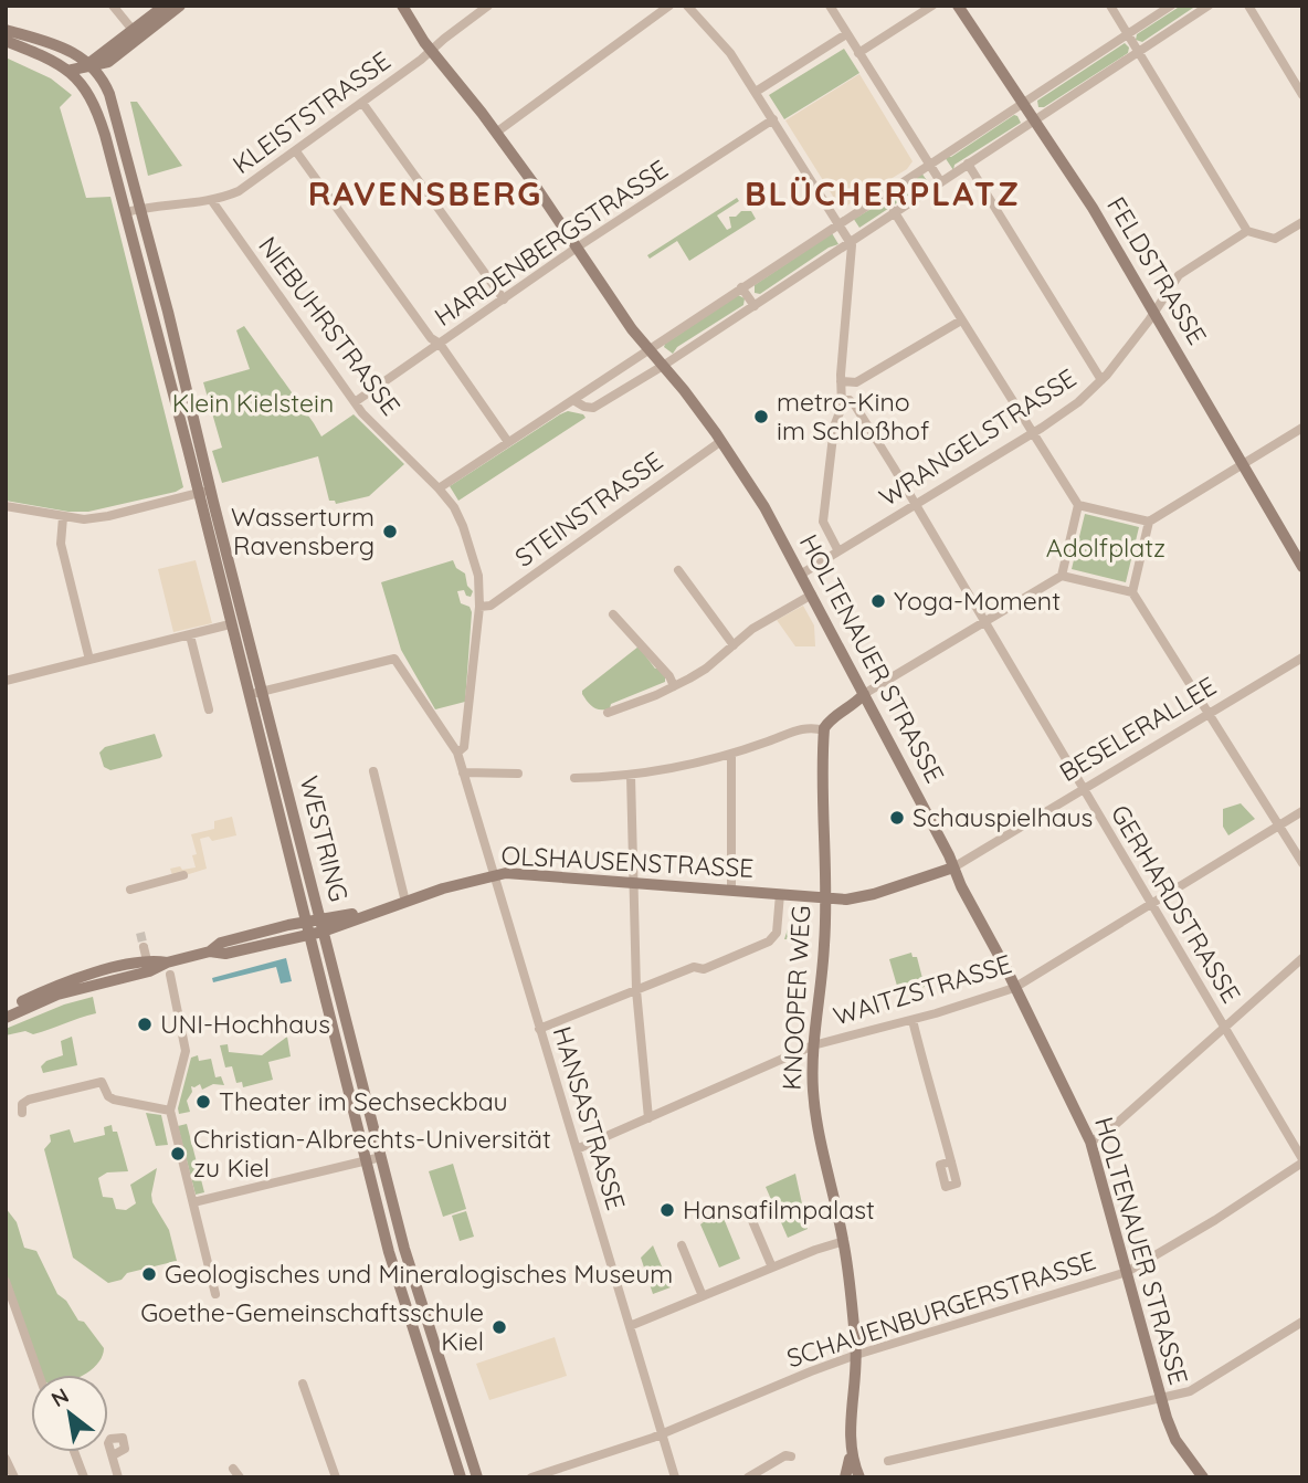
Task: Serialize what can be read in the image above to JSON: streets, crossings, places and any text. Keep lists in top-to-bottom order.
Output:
{
  "streets": {
    "main road": [
      "FELDSTRASSE",
      "HOLTENAUER STRASSE",
      "BESELERALLEE",
      "WESTRING",
      "OLSHAUSENSTRASSE",
      "KNOOPER WEG"
    ],
    "street": [
      "KLEISTSTRASSE",
      "HARDENBERGSTRASSE",
      "NIEBUHRSTRASSE",
      "WRANGELSTRASSE",
      "STEINSTRASSE",
      "GERHARDSTRASSE",
      "WAITZSTRASSE",
      "HANSASTRASSE",
      "SCHAUENBURGERSTRASSE"
    ]
  },
  "crossings": [
    ["KLEISTSTRASSE", "NIEBUHRSTRASSE"],
    ["KLEISTSTRASSE", "HOLTENAUER STRASSE"],
    ["KLEISTSTRASSE", "WESTRING"],
    ["HARDENBERGSTRASSE", "NIEBUHRSTRASSE"],
    ["HARDENBERGSTRASSE", "HOLTENAUER STRASSE"],
    ["FELDSTRASSE", "WRANGELSTRASSE"],
    ["NIEBUHRSTRASSE", "STEINSTRASSE"],
    ["WRANGELSTRASSE", "HOLTENAUER STRASSE"],
    ["WRANGELSTRASSE", "GERHARDSTRASSE"],
    ["STEINSTRASSE", "HOLTENAUER STRASSE"],
    ["HOLTENAUER STRASSE", "BESELERALLEE"],
    ["HOLTENAUER STRASSE", "WAITZSTRASSE"],
    ["HOLTENAUER STRASSE", "SCHAUENBURGERSTRASSE"],
    ["BESELERALLEE", "OLSHAUSENSTRASSE"],
    ["BESELERALLEE", "GERHARDSTRASSE"],
    ["BESELERALLEE", "KNOOPER WEG"],
    ["WESTRING", "OLSHAUSENSTRASSE"],
    ["OLSHAUSENSTRASSE", "KNOOPER WEG"],
    ["OLSHAUSENSTRASSE", "HANSASTRASSE"],
    ["GERHARDSTRASSE", "WAITZSTRASSE"],
    ["GERHARDSTRASSE", "SCHAUENBURGERSTRASSE"],
    ["WAITZSTRASSE", "KNOOPER WEG"],
    ["WAITZSTRASSE", "HANSASTRASSE"],
    ["KNOOPER WEG", "SCHAUENBURGERSTRASSE"],
    ["HANSASTRASSE", "SCHAUENBURGERSTRASSE"]
  ],
  "districts": ["RAVENSBERG", "BLÜCHERPLATZ"],
  "parks": ["Klein Kielstein", "Adolfplatz"],
  "places": [
    "metro-Kino im Schloßhof",
    "Wasserturm Ravensberg",
    "Yoga-Moment",
    "Schauspielhaus",
    "UNI-Hochhaus",
    "Theater im Sechseckbau",
    "Christian-Albrechts-Universität zu Kiel",
    "Hansafilmpalast",
    "Geologisches und Mineralogisches Museum",
    "Goethe-Gemeinschaftsschule Kiel"
  ],
  "north": "top left"
}
